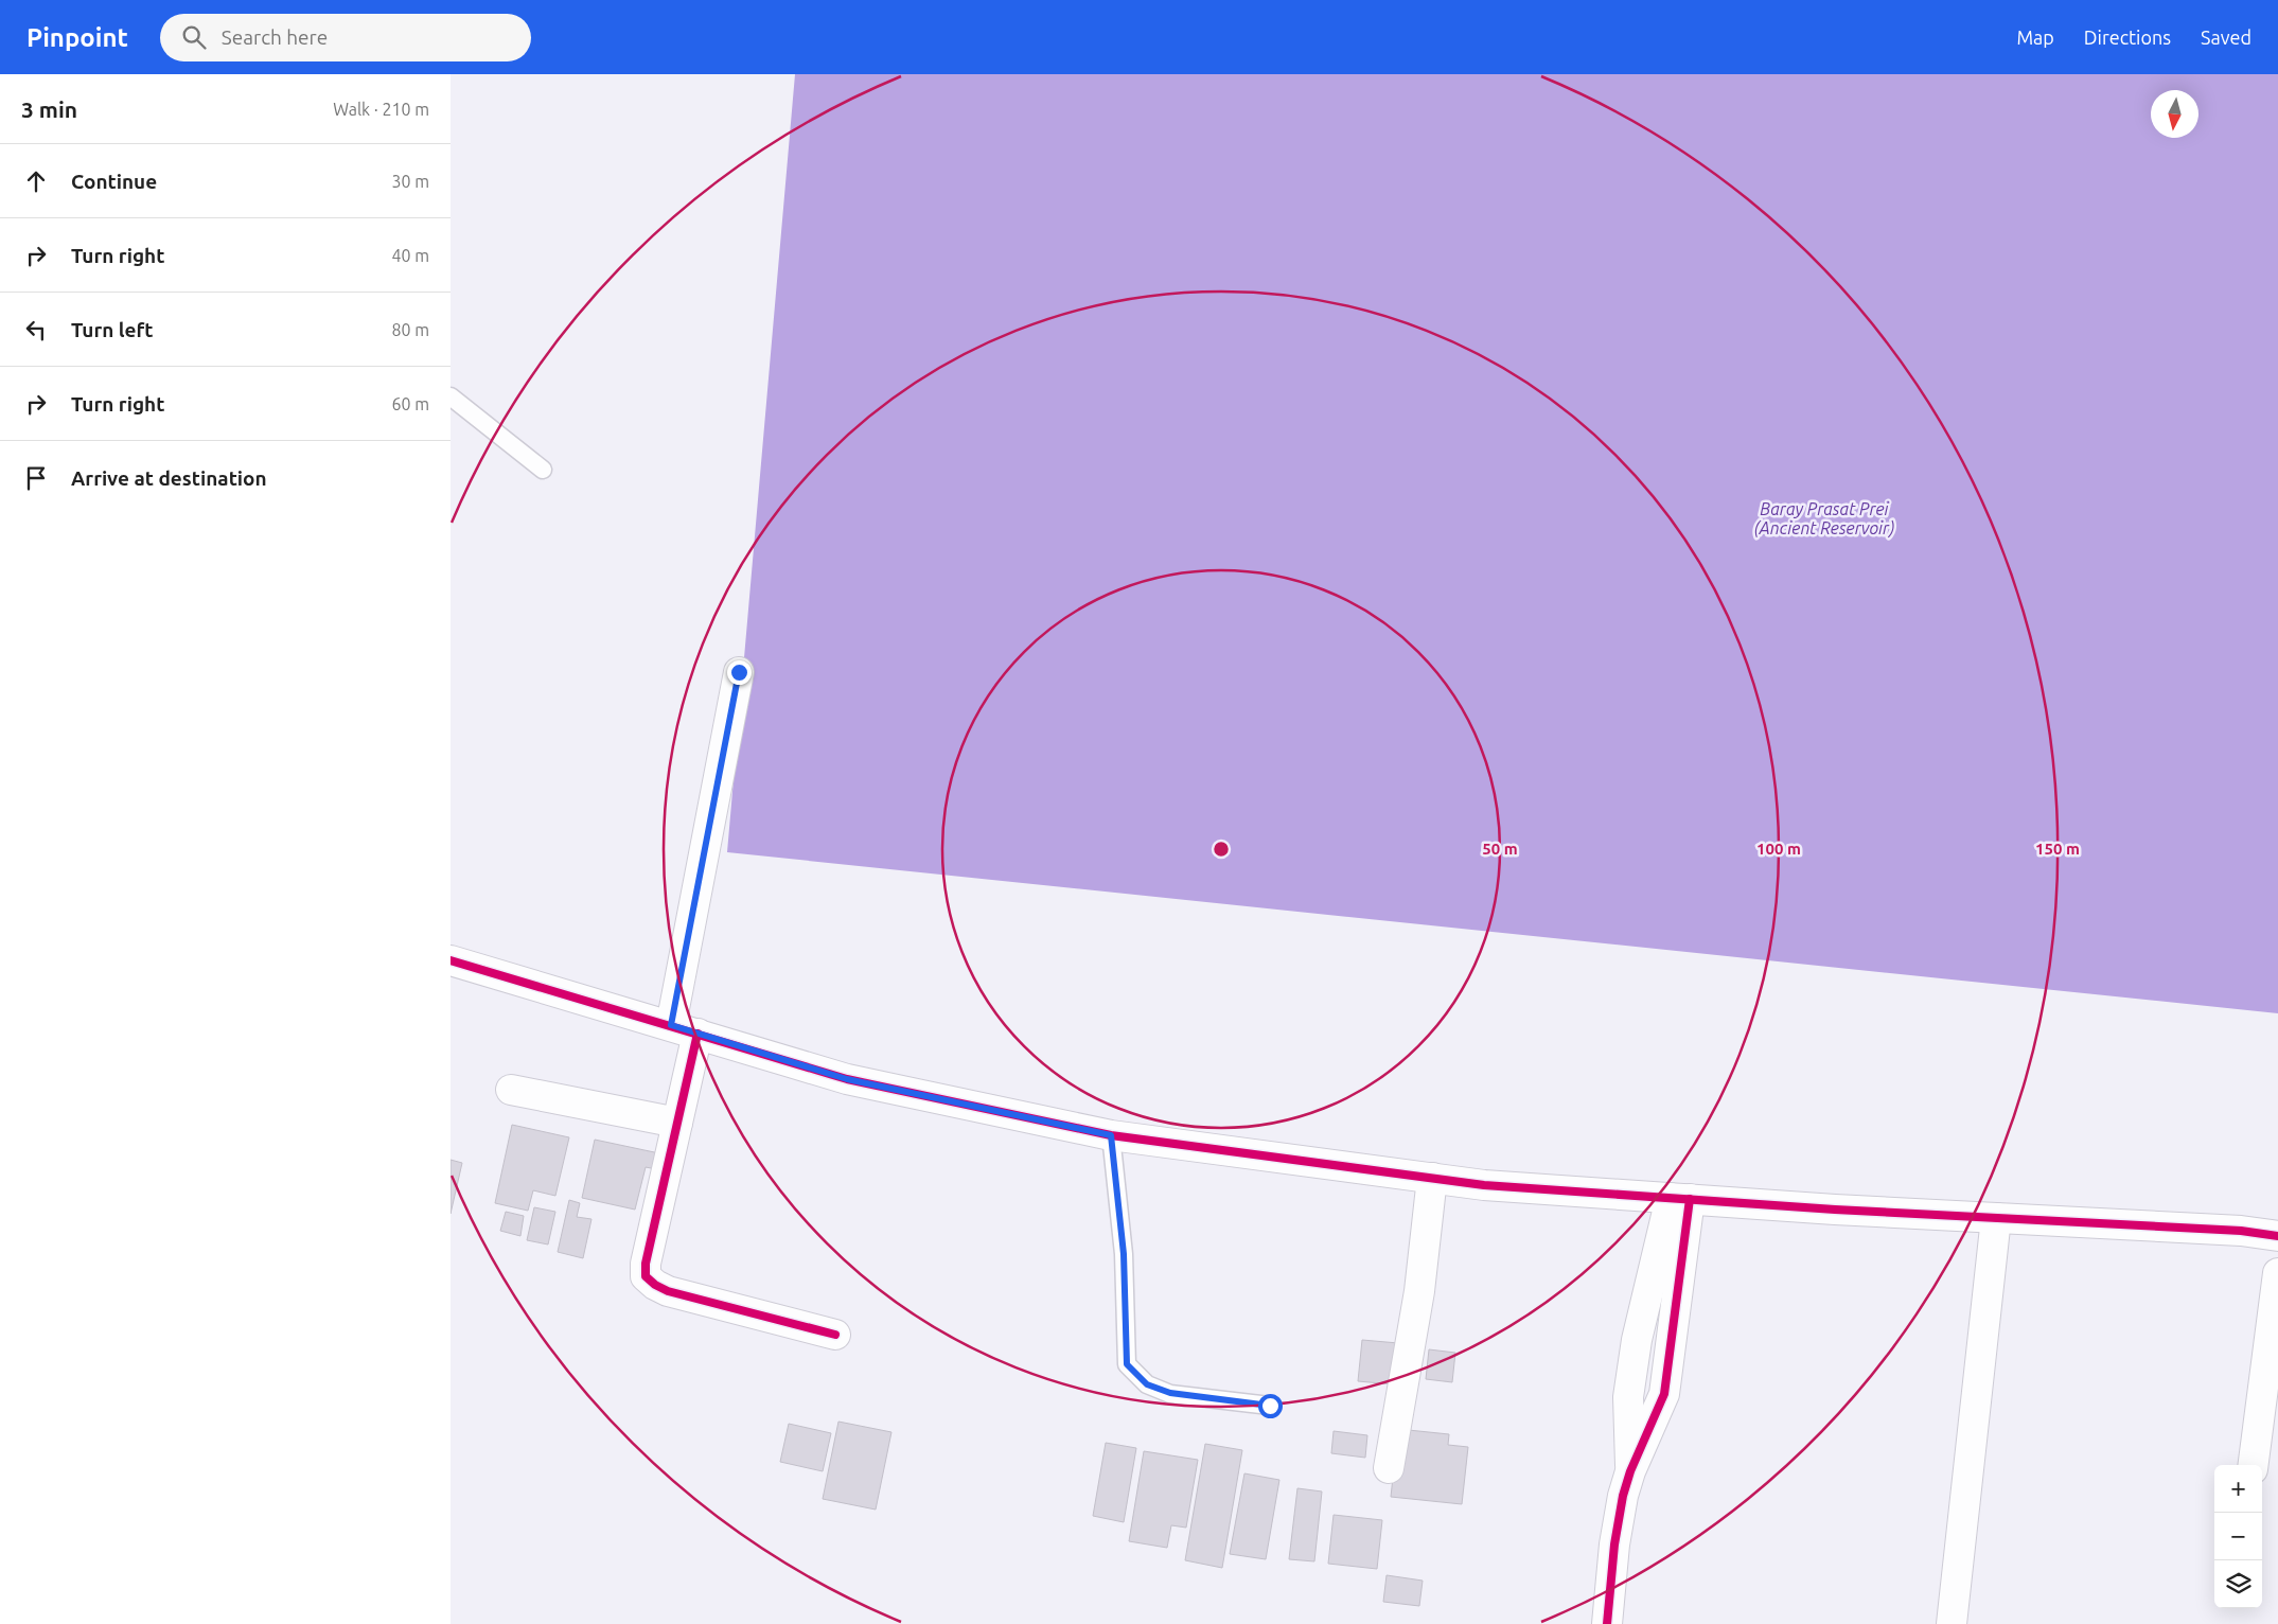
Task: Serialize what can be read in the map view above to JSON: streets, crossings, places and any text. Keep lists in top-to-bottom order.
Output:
{
  "water": ["Baray Prasat Prei (Ancient Reservoir)"],
  "north": "bottom",
  "page": {
    "header": "Pinpoint",
    "search": "Search here",
    "nav": ["Map", "Directions", "Saved"],
    "heading": ["3 min", "Walk · 210 m"],
    "list": [
      ["Continue", "30 m"],
      ["Turn right", "40 m"],
      ["Turn left", "80 m"],
      ["Turn right", "60 m"],
      "Arrive at destination"
    ],
    "map_buttons": ["+", "−"]
  },
  "rings": ["50 m", "100 m", "150 m"]
}
